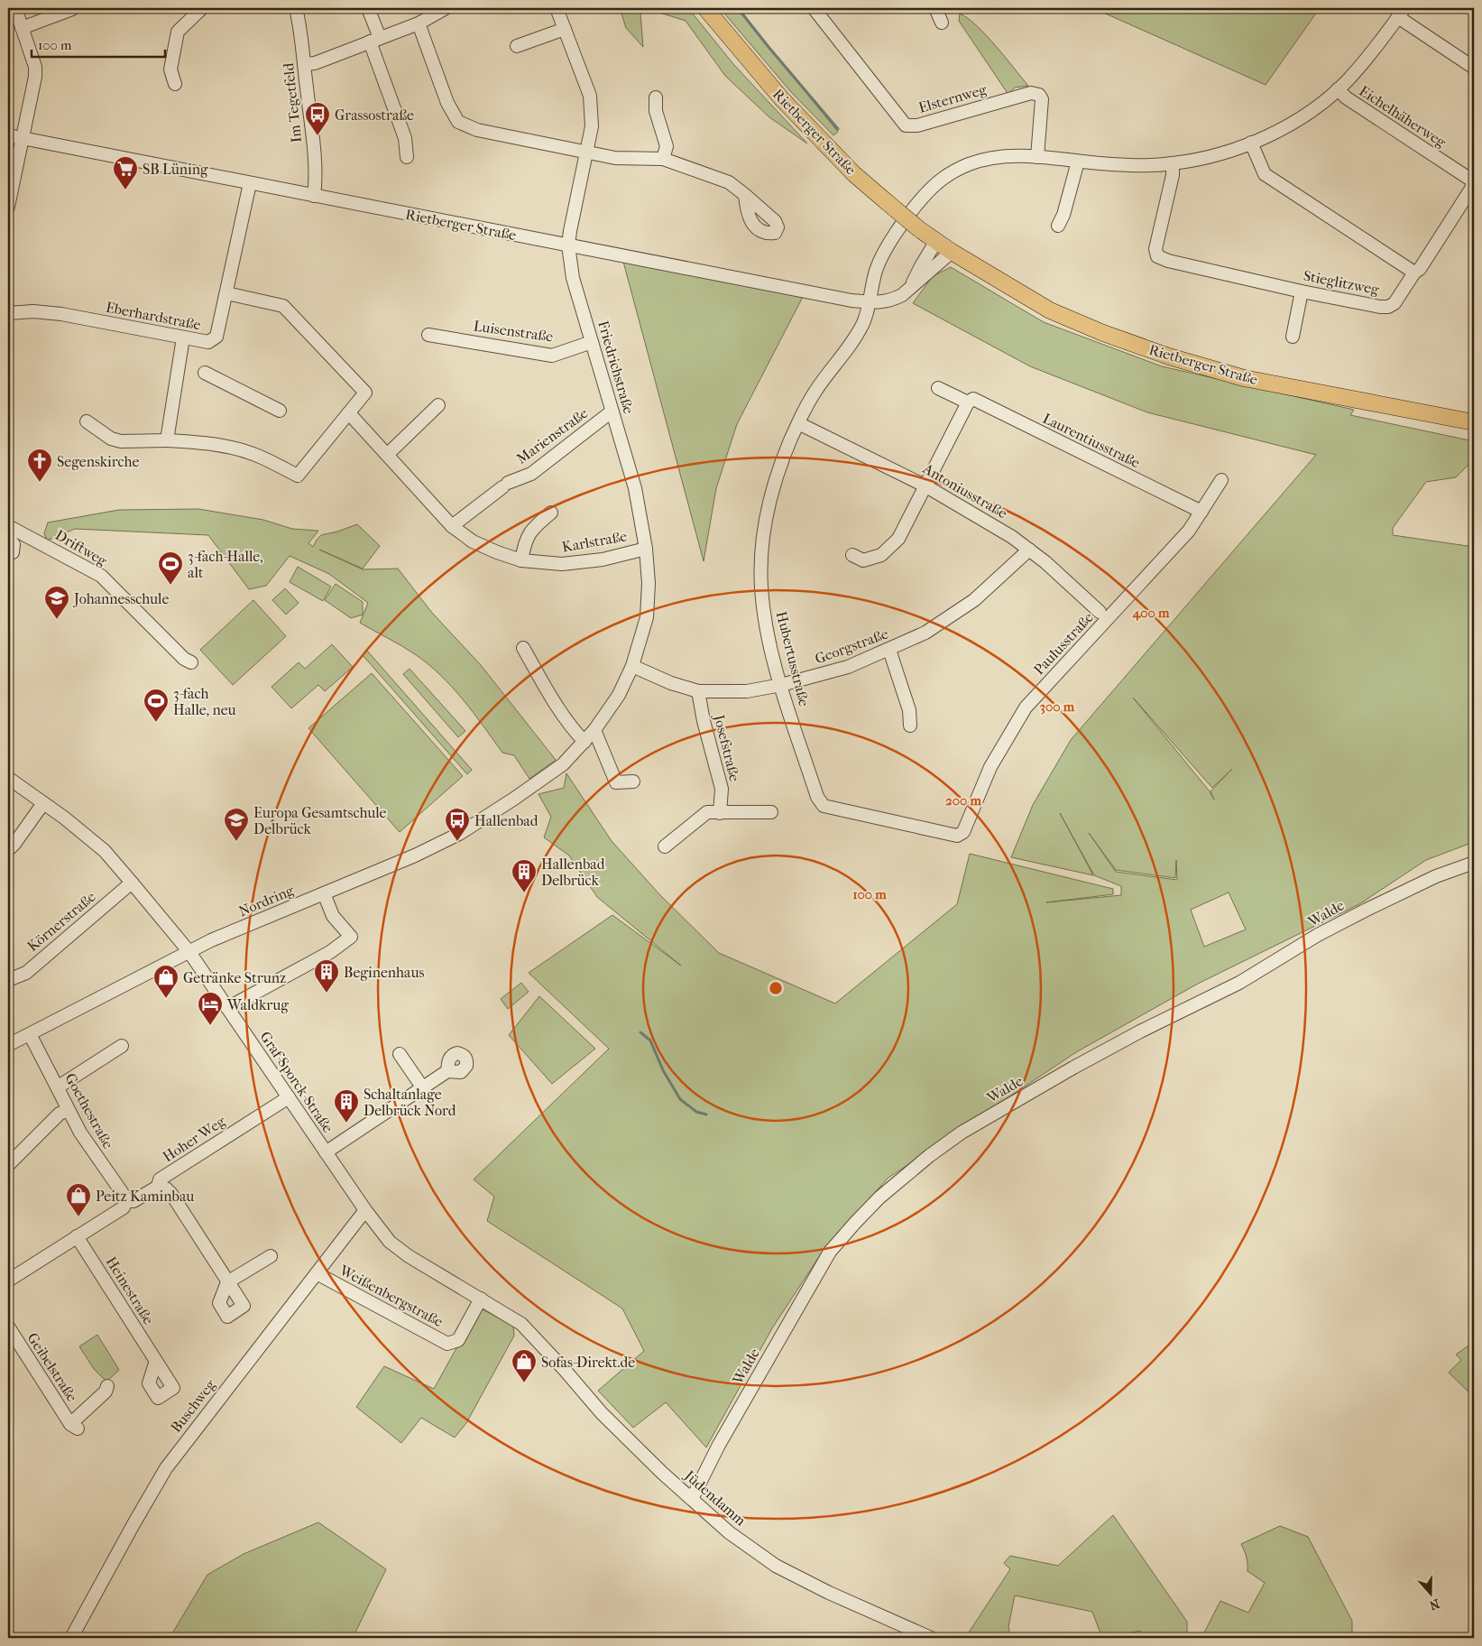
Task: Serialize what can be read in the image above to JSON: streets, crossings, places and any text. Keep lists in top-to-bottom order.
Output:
{
  "streets": {
    "main road": ["Rietberger Straße"],
    "street": [
      "Elsternweg",
      "Im Tegetfeld",
      "Eichelhäherweg",
      "Stieglitzweg",
      "Eberhardstraße",
      "Luisenstraße",
      "Friedrichstraße",
      "Marienstraße",
      "Laurentiusstraße",
      "Antoniusstraße",
      "Karlstraße",
      "Driftweg",
      "Paulusstraße",
      "Georgstraße",
      "Hubertusstraße",
      "Josefstraße",
      "Nordring",
      "Walde",
      "Körnerstraße",
      "Graf-Sporck-Straße",
      "Goethestraße",
      "Hoher Weg",
      "Heinestraße",
      "Weißenbergstraße",
      "Geibelstraße",
      "Buschweg",
      "Jüdendamm"
    ]
  },
  "crossings": [
    ["Elsternweg", "Hubertusstraße"],
    ["Im Tegetfeld", "Rietberger Straße"],
    ["Eichelhäherweg", "Hubertusstraße"],
    ["Rietberger Straße", "Eberhardstraße"],
    ["Rietberger Straße", "Friedrichstraße"],
    ["Rietberger Straße", "Hubertusstraße"],
    ["Stieglitzweg", "Hubertusstraße"],
    ["Luisenstraße", "Friedrichstraße"],
    ["Friedrichstraße", "Marienstraße"],
    ["Friedrichstraße", "Karlstraße"],
    ["Friedrichstraße", "Georgstraße"],
    ["Marienstraße", "Karlstraße"],
    ["Laurentiusstraße", "Paulusstraße"],
    ["Antoniusstraße", "Paulusstraße"],
    ["Antoniusstraße", "Georgstraße"],
    ["Antoniusstraße", "Hubertusstraße"],
    ["Paulusstraße", "Hubertusstraße"],
    ["Georgstraße", "Hubertusstraße"],
    ["Georgstraße", "Josefstraße"],
    ["Nordring", "Graf-Sporck-Straße"],
    ["Nordring", "Goethestraße"],
    ["Walde", "Jüdendamm"],
    ["Körnerstraße", "Graf-Sporck-Straße"],
    ["Graf-Sporck-Straße", "Hoher Weg"],
    ["Graf-Sporck-Straße", "Weißenbergstraße"],
    ["Graf-Sporck-Straße", "Buschweg"],
    ["Graf-Sporck-Straße", "Jüdendamm"],
    ["Goethestraße", "Hoher Weg"],
    ["Hoher Weg", "Heinestraße"],
    ["Weißenbergstraße", "Buschweg"]
  ],
  "places": {
    "bus stop": ["Grassostraße", "Hallenbad"],
    "supermarket": ["SB Lüning"],
    "church": ["Segenskirche"],
    "sports": ["3-fach-Halle, alt", "3-fach Halle, neu"],
    "school or university": ["Johannesschule", "Europa Gesamtschule Delbrück"],
    "building": ["Hallenbad Delbrück", "Beginenhaus", "Schaltanlage Delbrück Nord"],
    "shop": ["Getränke Strunz", "Peitz Kaminbau", "Sofas-Direkt.de"],
    "hotel": ["Waldkrug"]
  },
  "scale_bar": "100 m",
  "north": "bottom",
  "rings": [
    "400 m",
    "300 m",
    "200 m",
    "100 m"
  ]
}
